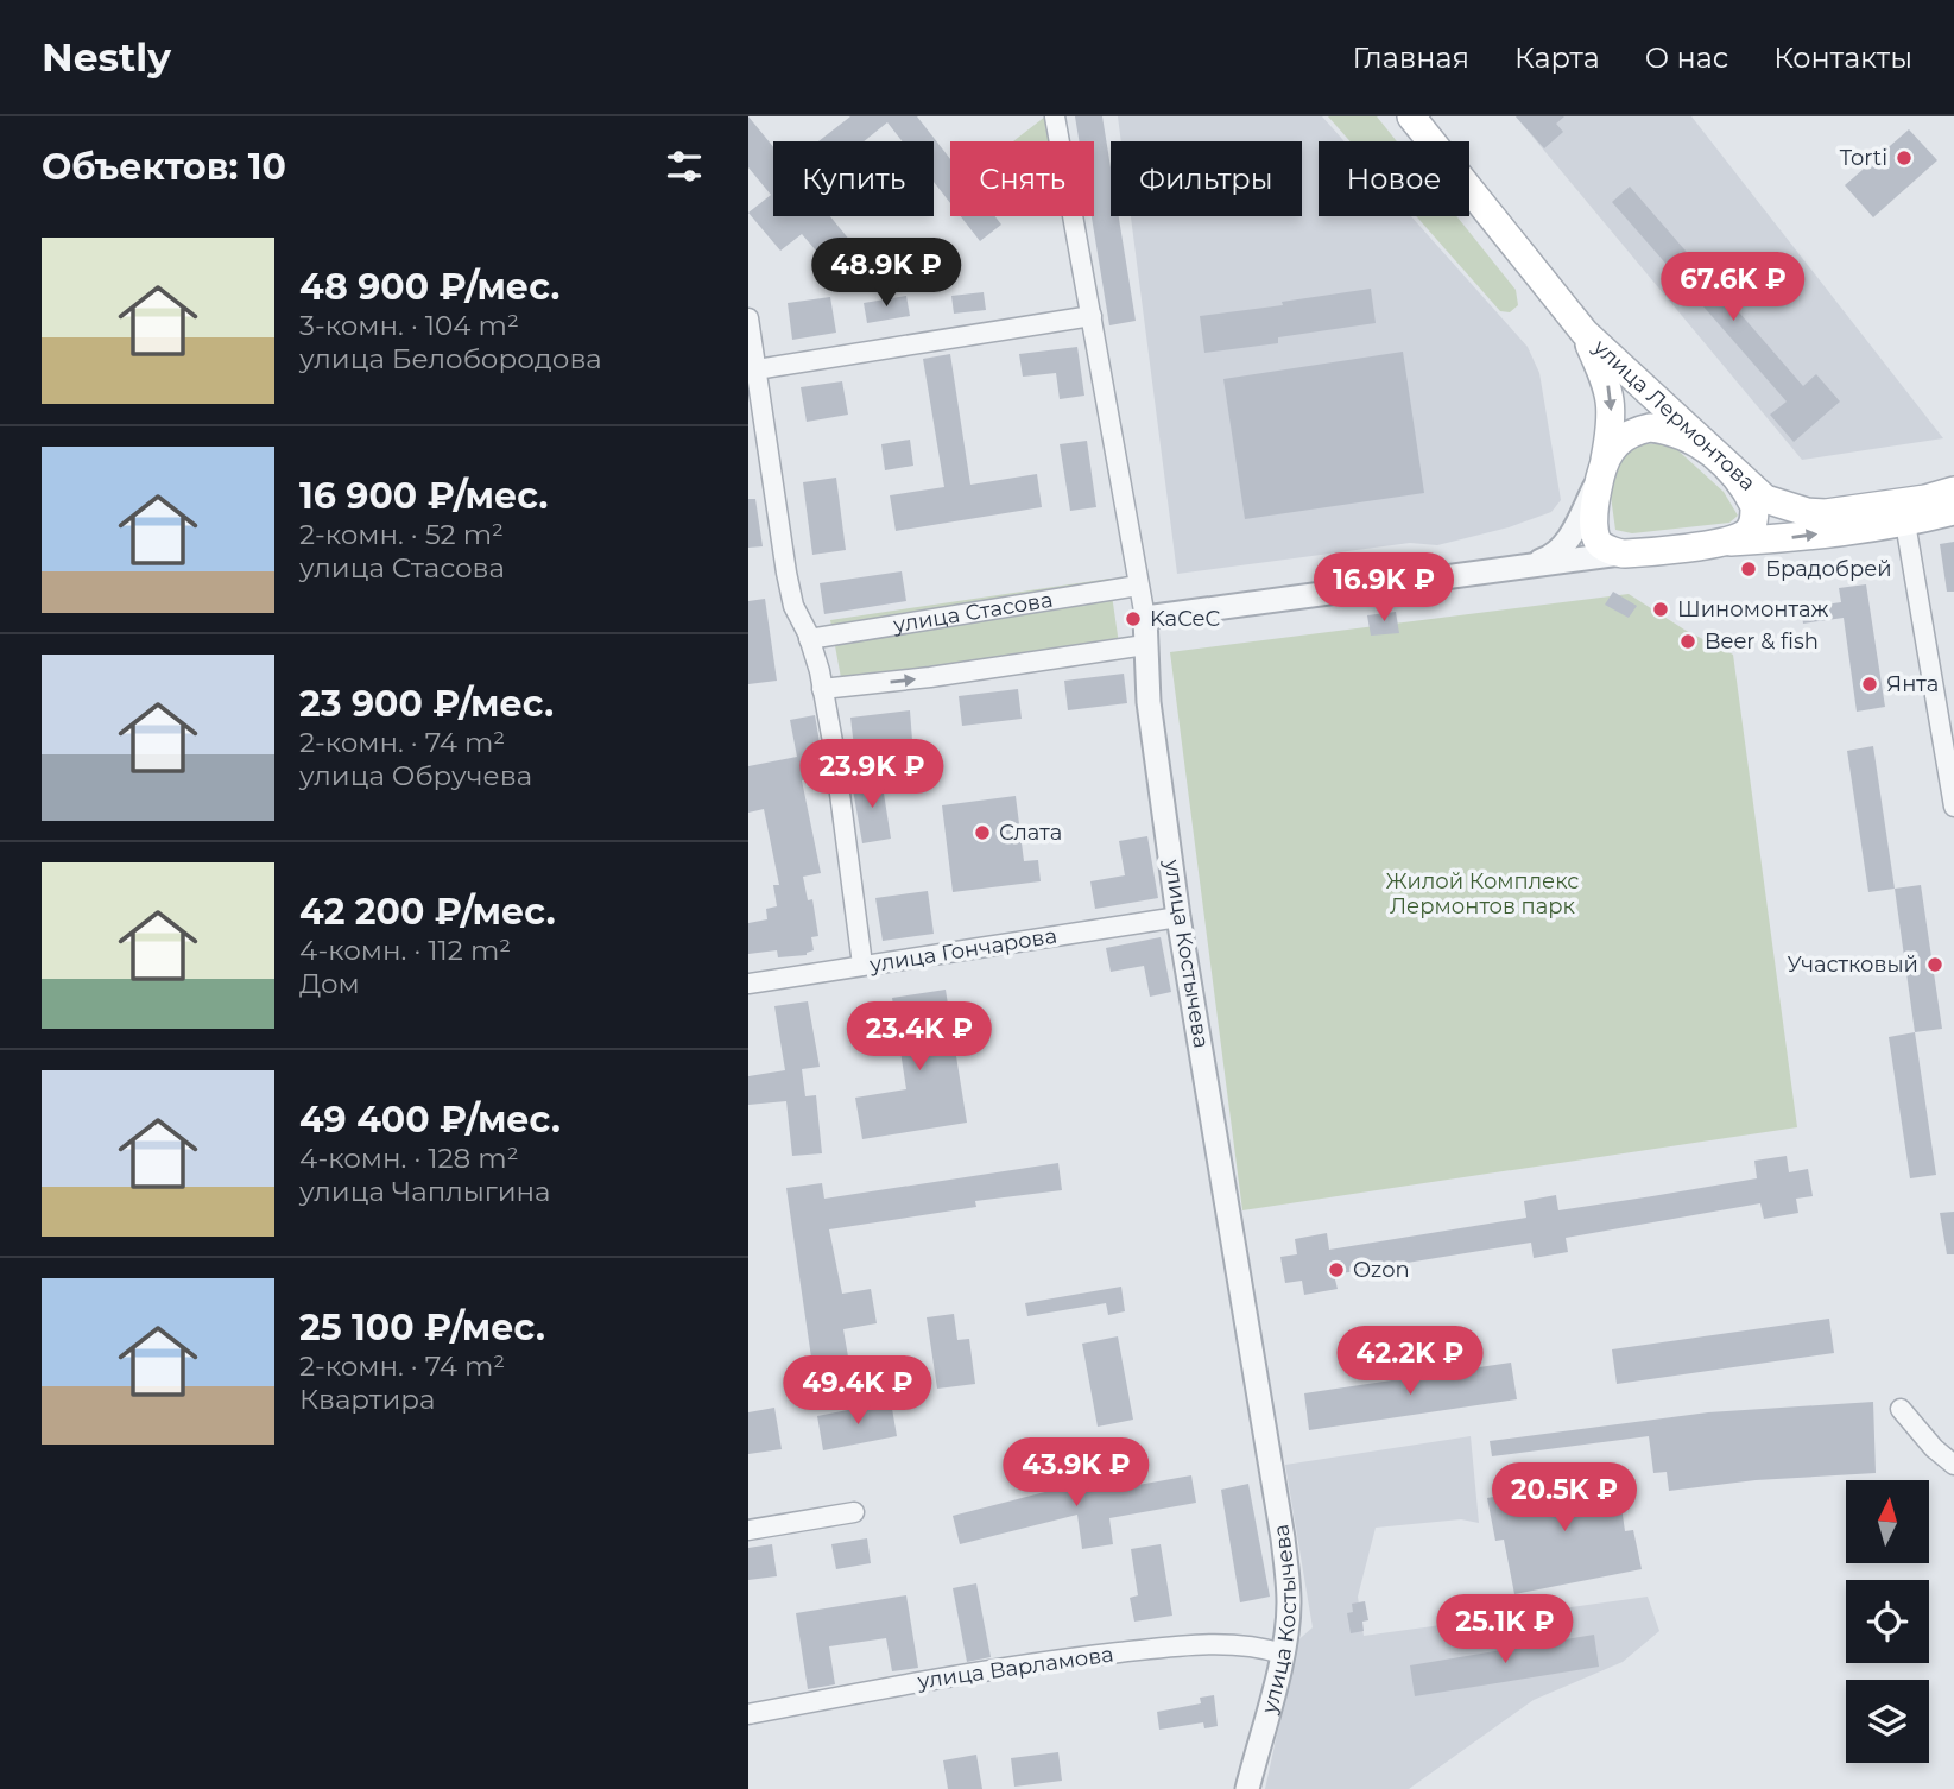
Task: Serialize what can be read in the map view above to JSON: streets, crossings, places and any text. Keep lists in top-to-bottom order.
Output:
{
  "streets": {
    "main road": ["улица Лермонтова"],
    "street": [
      "улица Стасова",
      "улица Гончарова",
      "улица Костычева",
      "улица Варламова"
    ]
  },
  "crossings": [
    ["улица Стасова", "улица Костычева"],
    ["улица Гончарова", "улица Костычева"],
    ["улица Костычева", "улица Варламова"]
  ],
  "parks": ["Жилой Комплекс Лермонтов парк"],
  "places": [
    "Torti",
    "Брадобрей",
    "Шиномонтаж",
    "KaCeC",
    "Beer & fish",
    "Янта",
    "Слата",
    "Участковый",
    "Ozon"
  ],
  "north": "top",
  "page": {
    "header": "Nestly",
    "nav": [
      "Главная",
      "Карта",
      "О нас",
      "Контакты"
    ],
    "heading": "Объектов: 10",
    "chip": [
      "Купить",
      "Снять",
      "Фильтры",
      "Новое"
    ],
    "list": [
      {
        "name": "48 900 ₽/мес.",
        "note": "3-комн. · 104 m² · улица Белобородова"
      },
      {
        "name": "16 900 ₽/мес.",
        "note": "2-комн. · 52 m² · улица Стасова"
      },
      {
        "name": "23 900 ₽/мес.",
        "note": "2-комн. · 74 m² · улица Обручева"
      },
      {
        "name": "42 200 ₽/мес.",
        "note": "4-комн. · 112 m² · Дом"
      },
      {
        "name": "49 400 ₽/мес.",
        "note": "4-комн. · 128 m² · улица Чаплыгина"
      },
      {
        "name": "25 100 ₽/мес.",
        "note": "2-комн. · 74 m² · Квартира"
      }
    ],
    "price": [
      "48.9K ₽",
      "67.6K ₽",
      "16.9K ₽",
      "23.9K ₽",
      "23.4K ₽",
      "42.2K ₽",
      "49.4K ₽",
      "43.9K ₽",
      "20.5K ₽",
      "25.1K ₽"
    ]
  }
}
